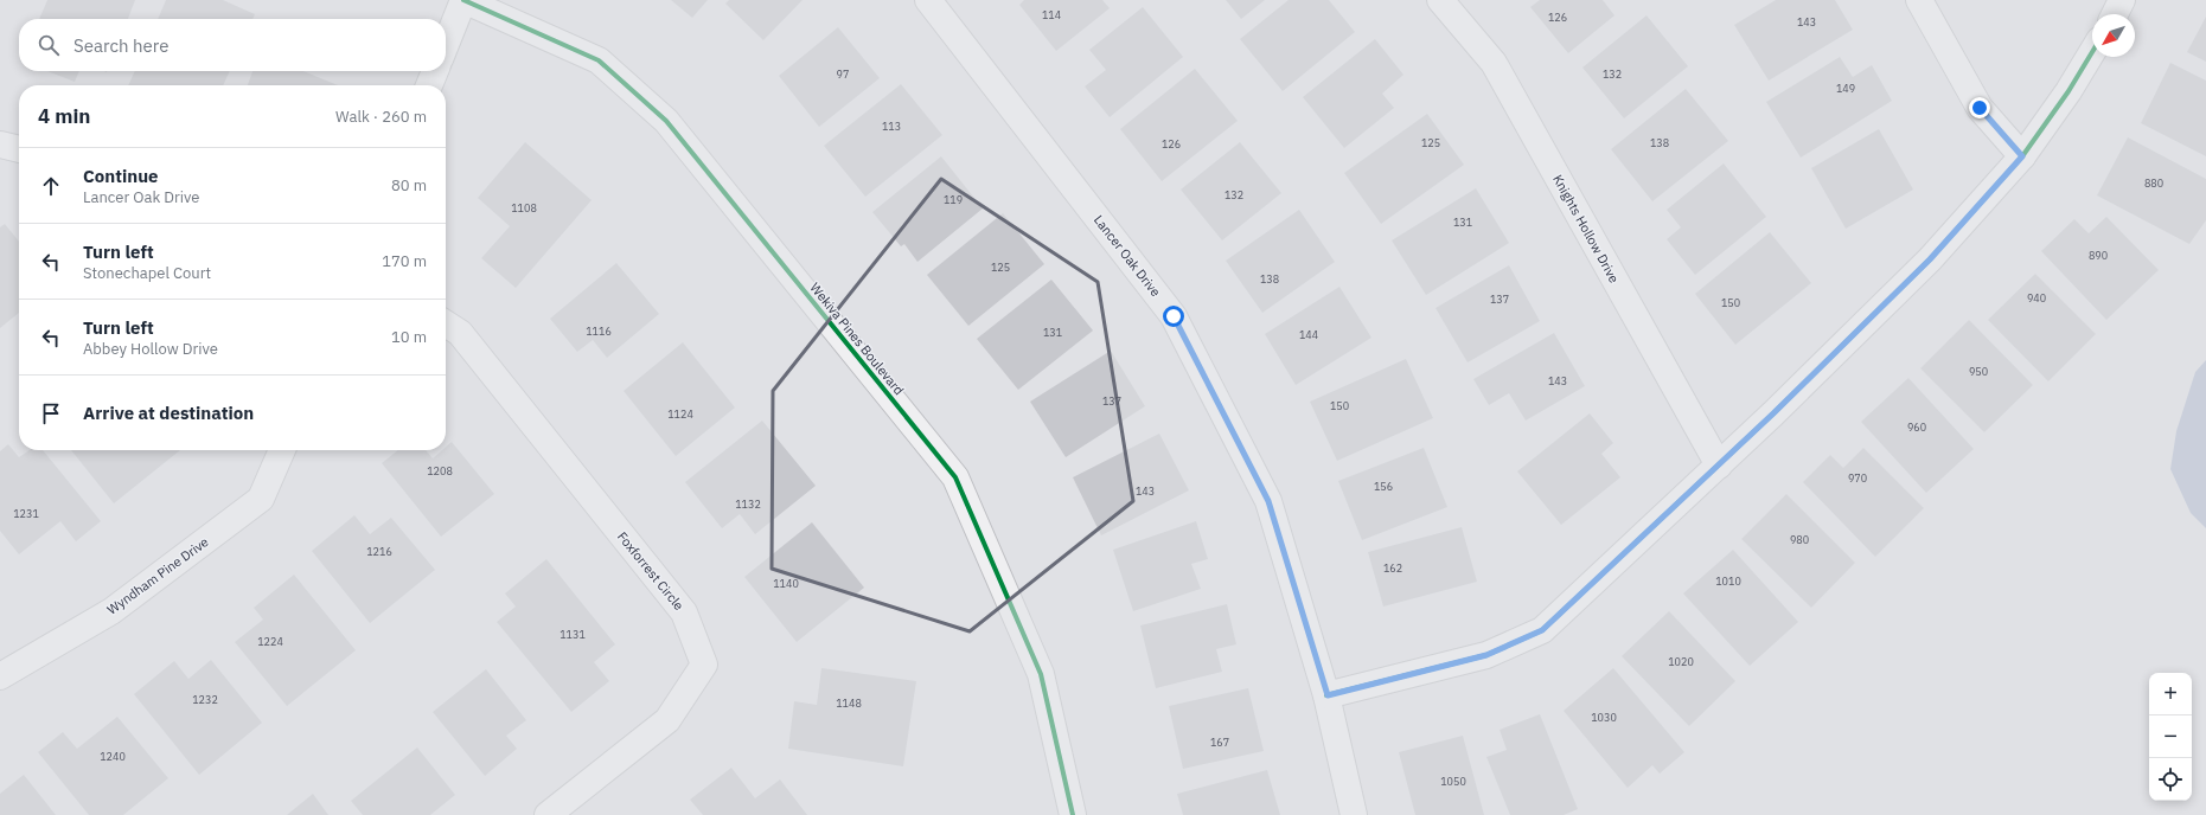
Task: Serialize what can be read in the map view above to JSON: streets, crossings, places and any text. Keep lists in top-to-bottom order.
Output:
{
  "streets": {
    "street": [
      "Knights Hollow Drive",
      "Lancer Oak Drive",
      "Wekiva Pines Boulevard",
      "Foxforrest Circle",
      "Wyndham Pine Drive"
    ]
  },
  "house_numbers": [
    "114",
    "126",
    "143",
    "97",
    "132",
    "149",
    "113",
    "125",
    "138",
    "126",
    "880",
    "132",
    "119",
    "1108",
    "131",
    "890",
    "125",
    "138",
    "940",
    "137",
    "150",
    "1116",
    "131",
    "144",
    "950",
    "143",
    "137",
    "150",
    "1124",
    "960",
    "1208",
    "970",
    "156",
    "143",
    "1132",
    "1231",
    "980",
    "1216",
    "162",
    "1010",
    "1140",
    "1131",
    "1224",
    "1020",
    "1232",
    "1148",
    "1030",
    "167",
    "1240",
    "1050"
  ],
  "north": "bottom left",
  "page": {
    "search": "Search here",
    "heading": ["4 min", "Walk · 260 m"],
    "list": [
      ["Continue", "Lancer Oak Drive", "80 m"],
      ["Turn left", "Stonechapel Court", "170 m"],
      ["Turn left", "Abbey Hollow Drive", "10 m"],
      "Arrive at destination"
    ],
    "map_buttons": ["+", "−"]
  }
}
